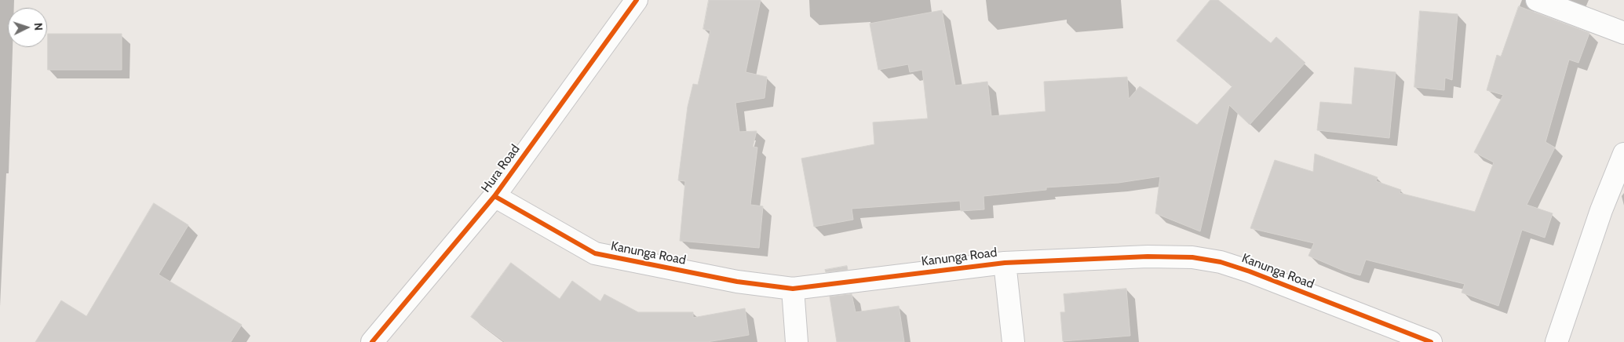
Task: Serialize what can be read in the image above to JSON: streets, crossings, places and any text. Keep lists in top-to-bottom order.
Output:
{
  "streets": {
    "street": ["Hura Road", "Kanunga Road"]
  },
  "crossings": [
    ["Hura Road", "Kanunga Road"]
  ],
  "north": "right"
}
